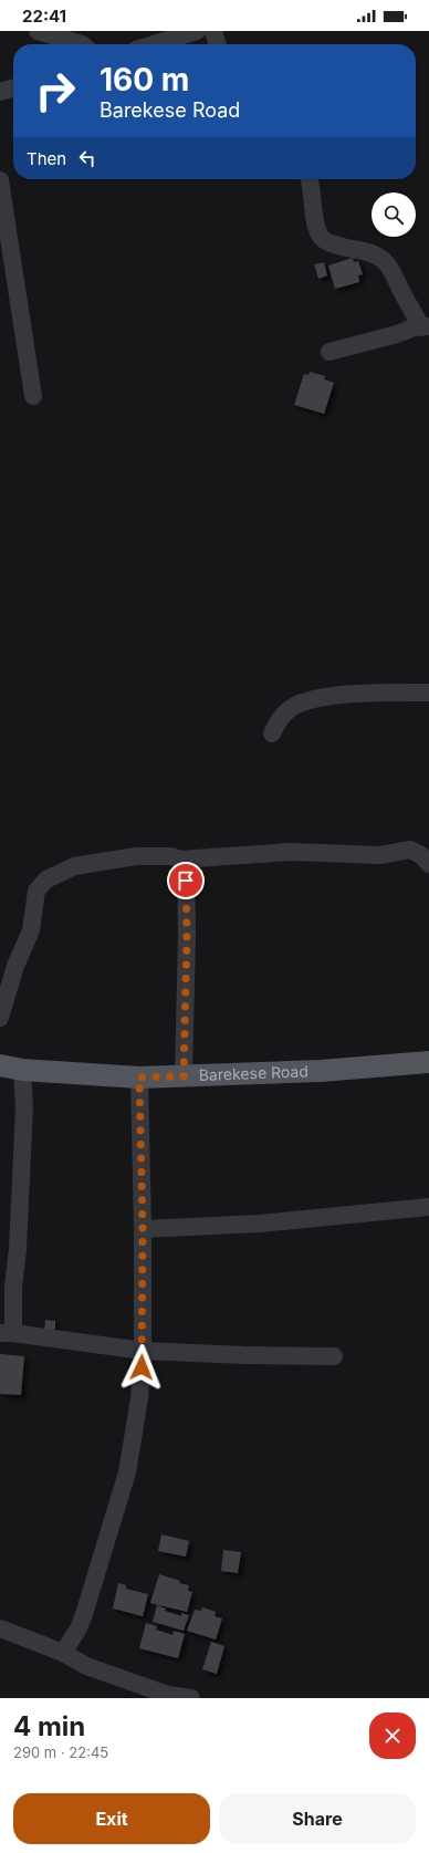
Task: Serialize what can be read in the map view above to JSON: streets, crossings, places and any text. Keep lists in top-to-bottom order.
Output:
{
  "streets": {
    "main road": ["Barekese Road"]
  },
  "page": {
    "status": "22:41",
    "turn": ["160 m", "Barekese Road"],
    "then": "Then",
    "heading": ["4 min", "290 m · 22:45"],
    "buttons": ["Exit", "Share"]
  }
}
